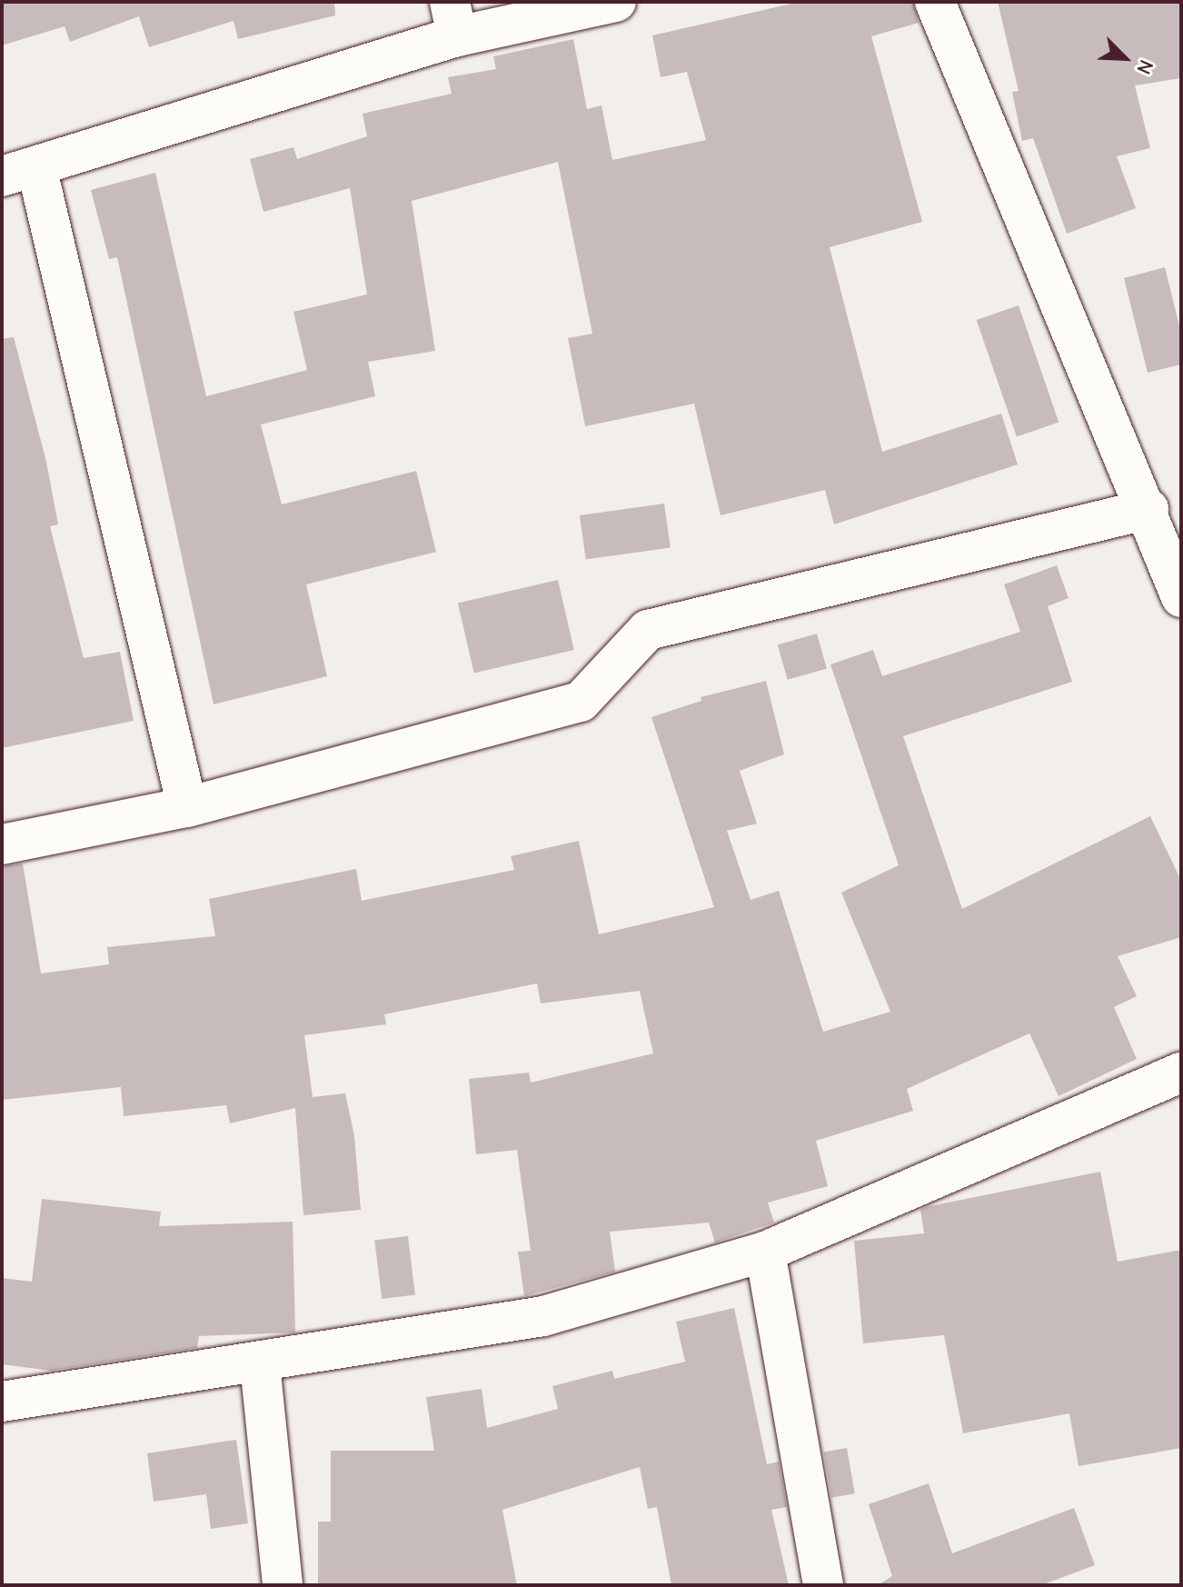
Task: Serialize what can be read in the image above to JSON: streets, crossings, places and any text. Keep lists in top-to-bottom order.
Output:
{
  "north": "bottom right"
}
